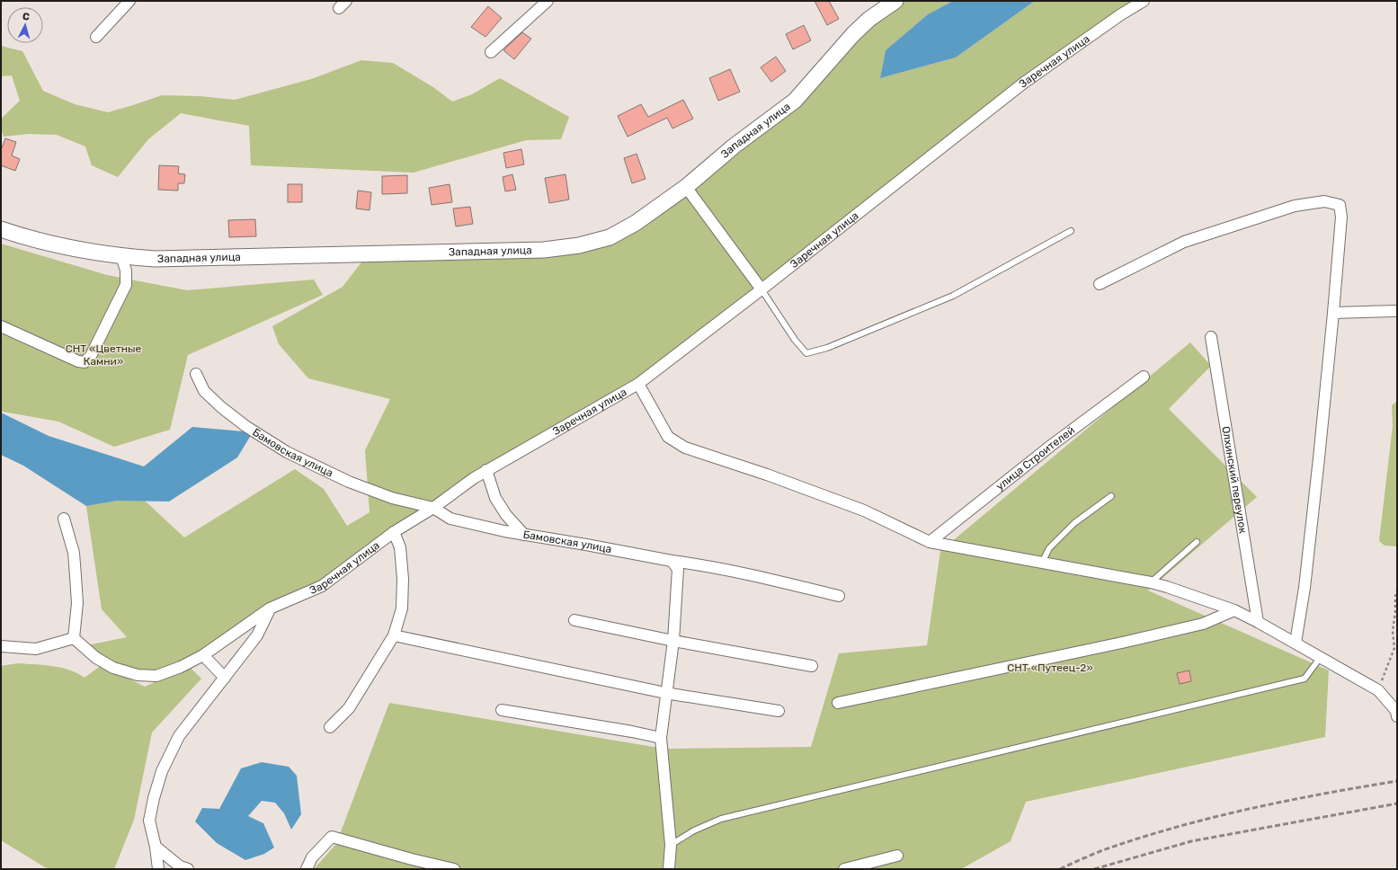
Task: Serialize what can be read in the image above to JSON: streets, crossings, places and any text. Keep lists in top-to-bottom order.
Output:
{
  "streets": {
    "main road": ["Западная улица"],
    "street": [
      "Заречная улица",
      "Бамовская улица",
      "улица Строителей",
      "Олхинский переулок"
    ]
  },
  "crossings": [
    ["Заречная улица", "Бамовская улица"]
  ],
  "parks": ["СНТ «Цветные Камни»", "СНТ «Путеец-2»"],
  "north": "top"
}
